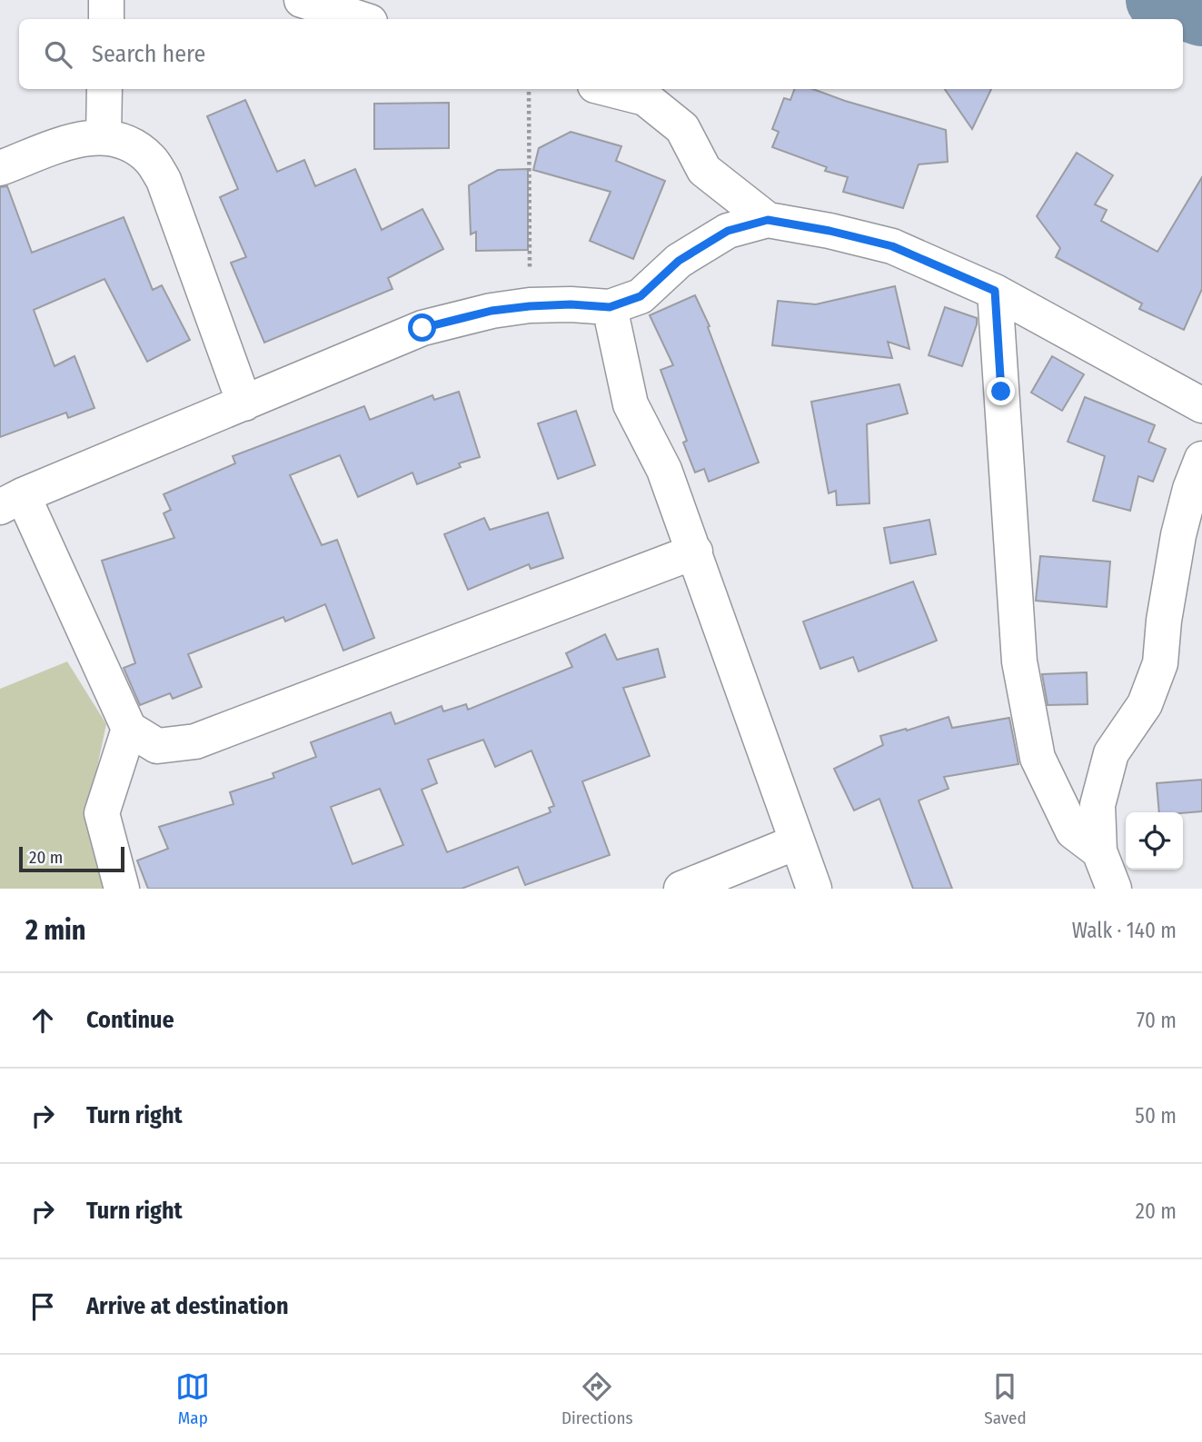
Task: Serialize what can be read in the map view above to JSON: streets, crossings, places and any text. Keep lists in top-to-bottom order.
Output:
{
  "scale_bar": "20 m",
  "page": {
    "search": "Search here",
    "scale": "20 m",
    "heading": ["2 min", "Walk · 140 m"],
    "list": [
      ["Continue", "70 m"],
      ["Turn right", "50 m"],
      ["Turn right", "20 m"],
      "Arrive at destination"
    ],
    "nav": ["Map", "Directions", "Saved"]
  }
}
